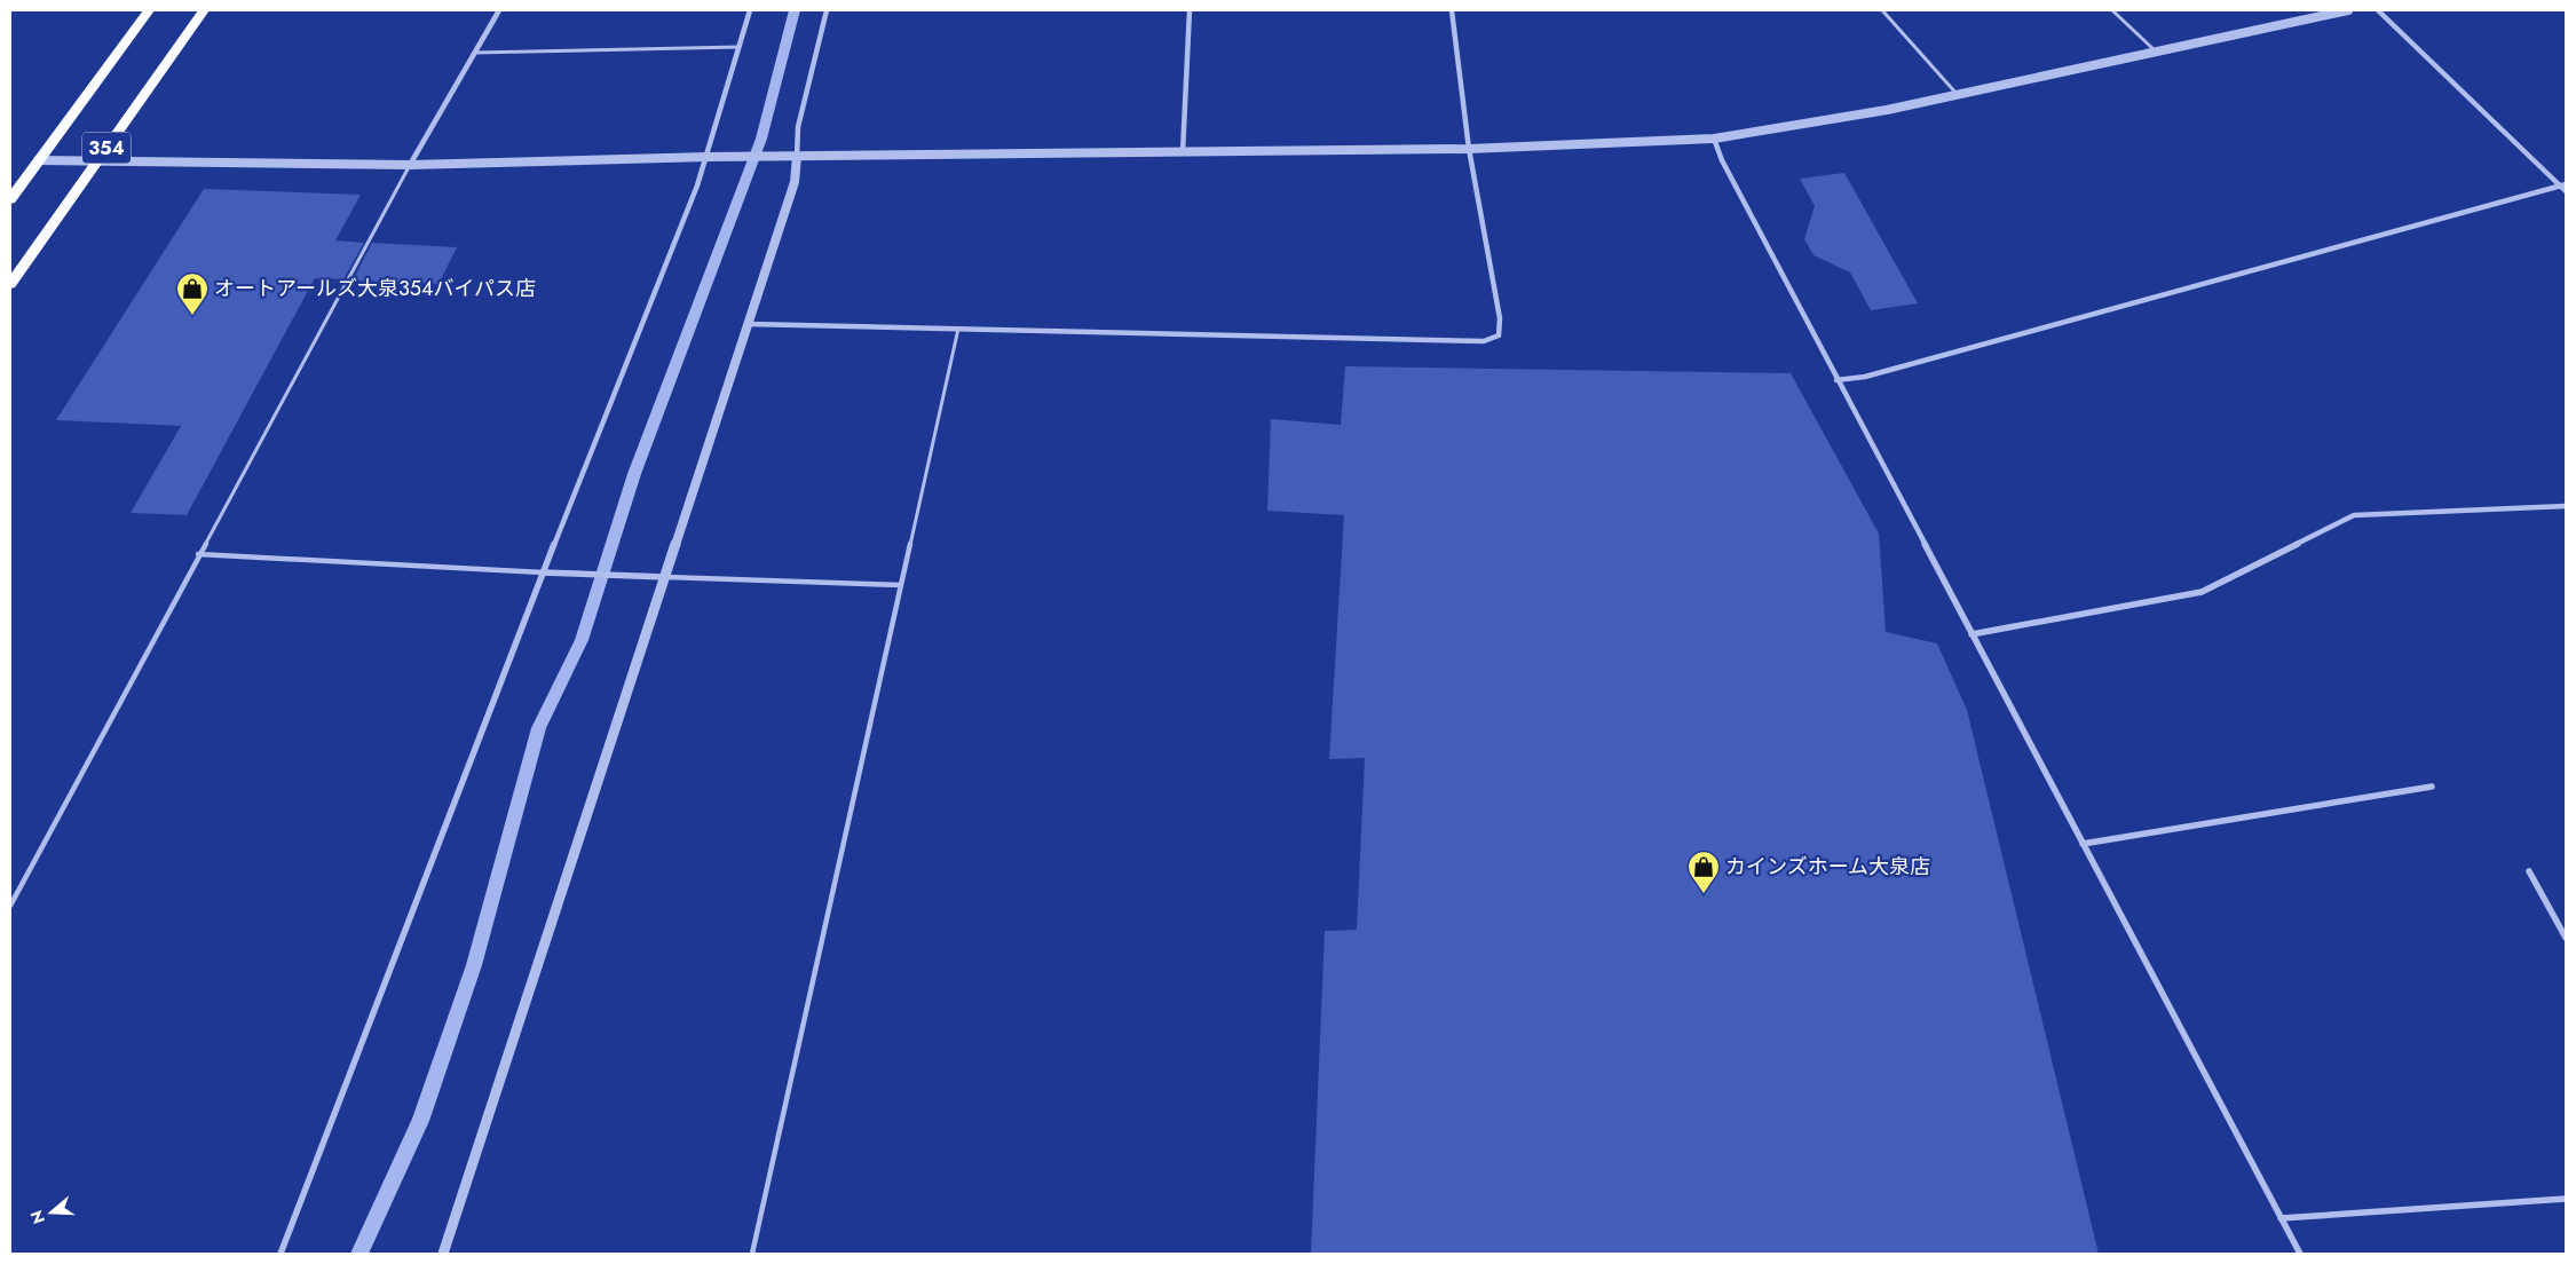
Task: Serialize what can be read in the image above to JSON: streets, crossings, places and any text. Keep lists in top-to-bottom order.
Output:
{
  "streets": {
    "highway": ["354"]
  },
  "places": {
    "shop": ["オートアールズ大泉354バイパス店", "カインズホーム大泉店"]
  },
  "north": "left"
}
